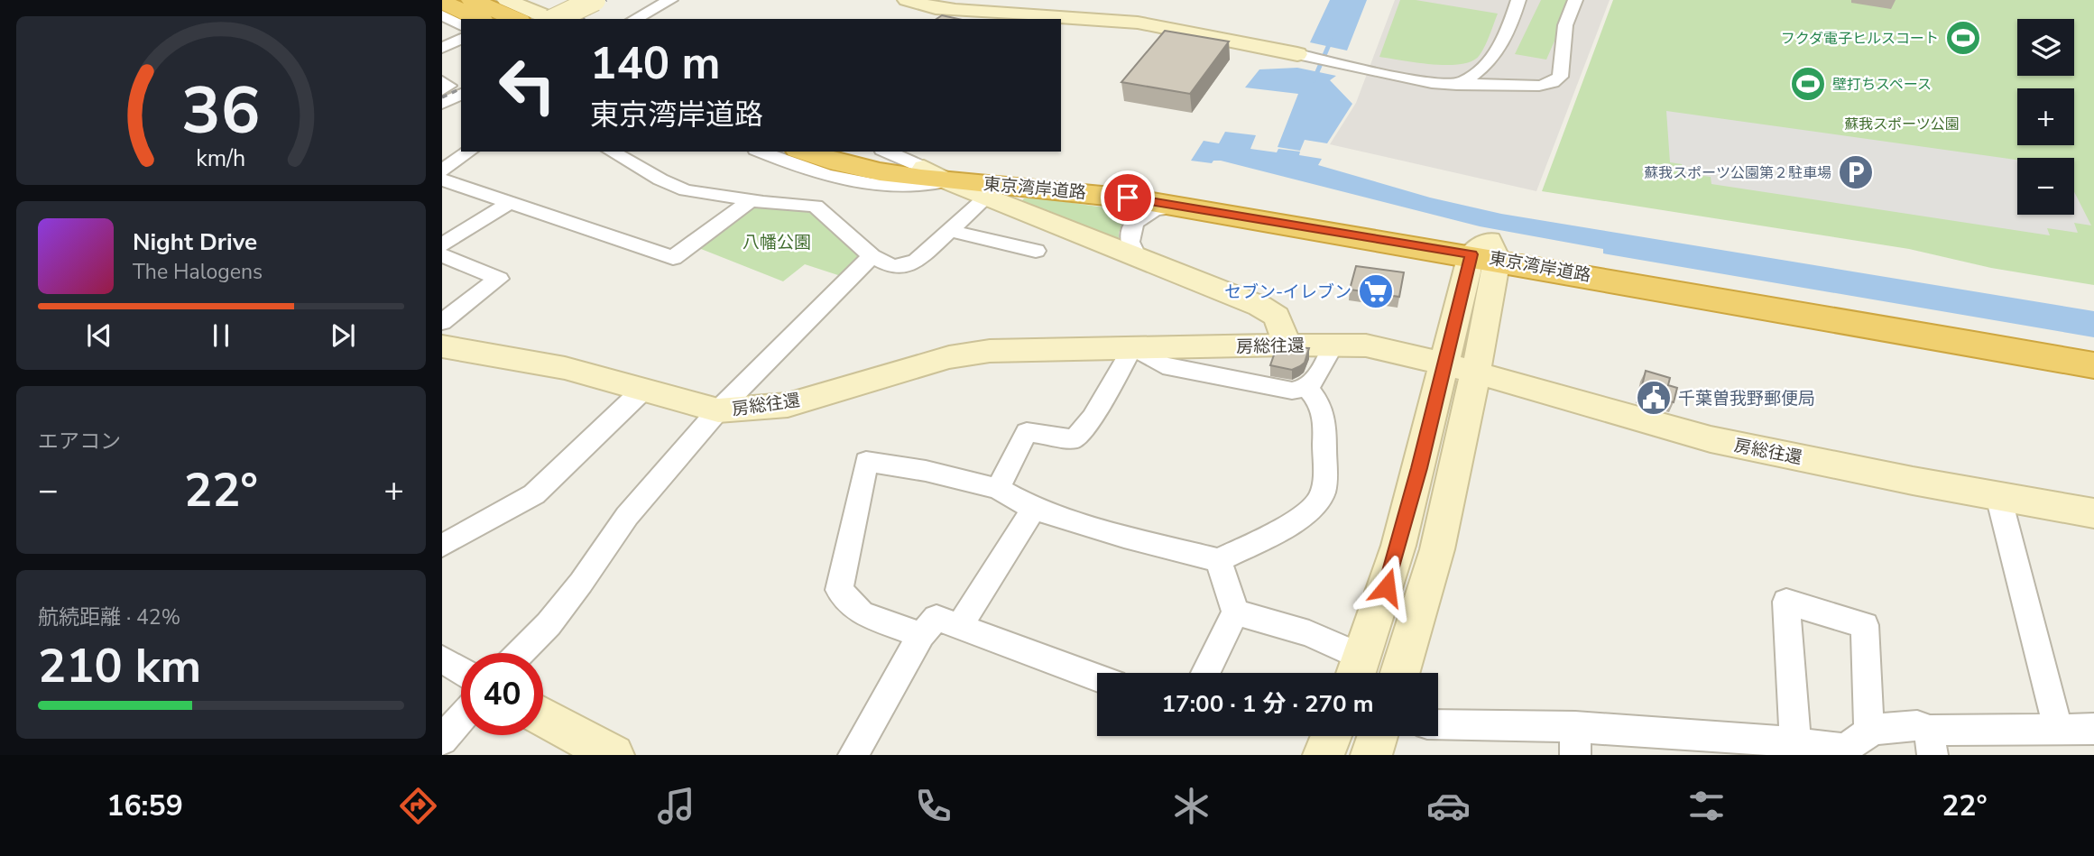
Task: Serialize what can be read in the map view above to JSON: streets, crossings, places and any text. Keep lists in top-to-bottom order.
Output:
{
  "streets": {
    "highway": ["東京湾岸道路"],
    "street": ["房総往還"]
  },
  "parks": ["蘇我スポーツ公園", "八幡公園"],
  "places": {
    "sports": ["フクダ電子ヒルスコート", "壁打ちスペース"],
    "parking": ["蘇我スポーツ公園第２駐車場"],
    "supermarket": ["セブン-イレブン"],
    "public building": ["千葉曽我野郵便局"]
  },
  "page": {
    "map_buttons": ["+", "−"],
    "turn": ["140 m", "東京湾岸道路"],
    "song": ["Night Drive", "The Halogens"],
    "tile": [
      "エアコン",
      ["航続距離 · 42%", "210 km"]
    ],
    "heat": ["−", "22°", "+"],
    "limit": "40",
    "trip": "17:00 · 1 分 · 270 m",
    "tabs": ["16:59", "22°"],
    "gauge": ["36", "km/h"]
  }
}
